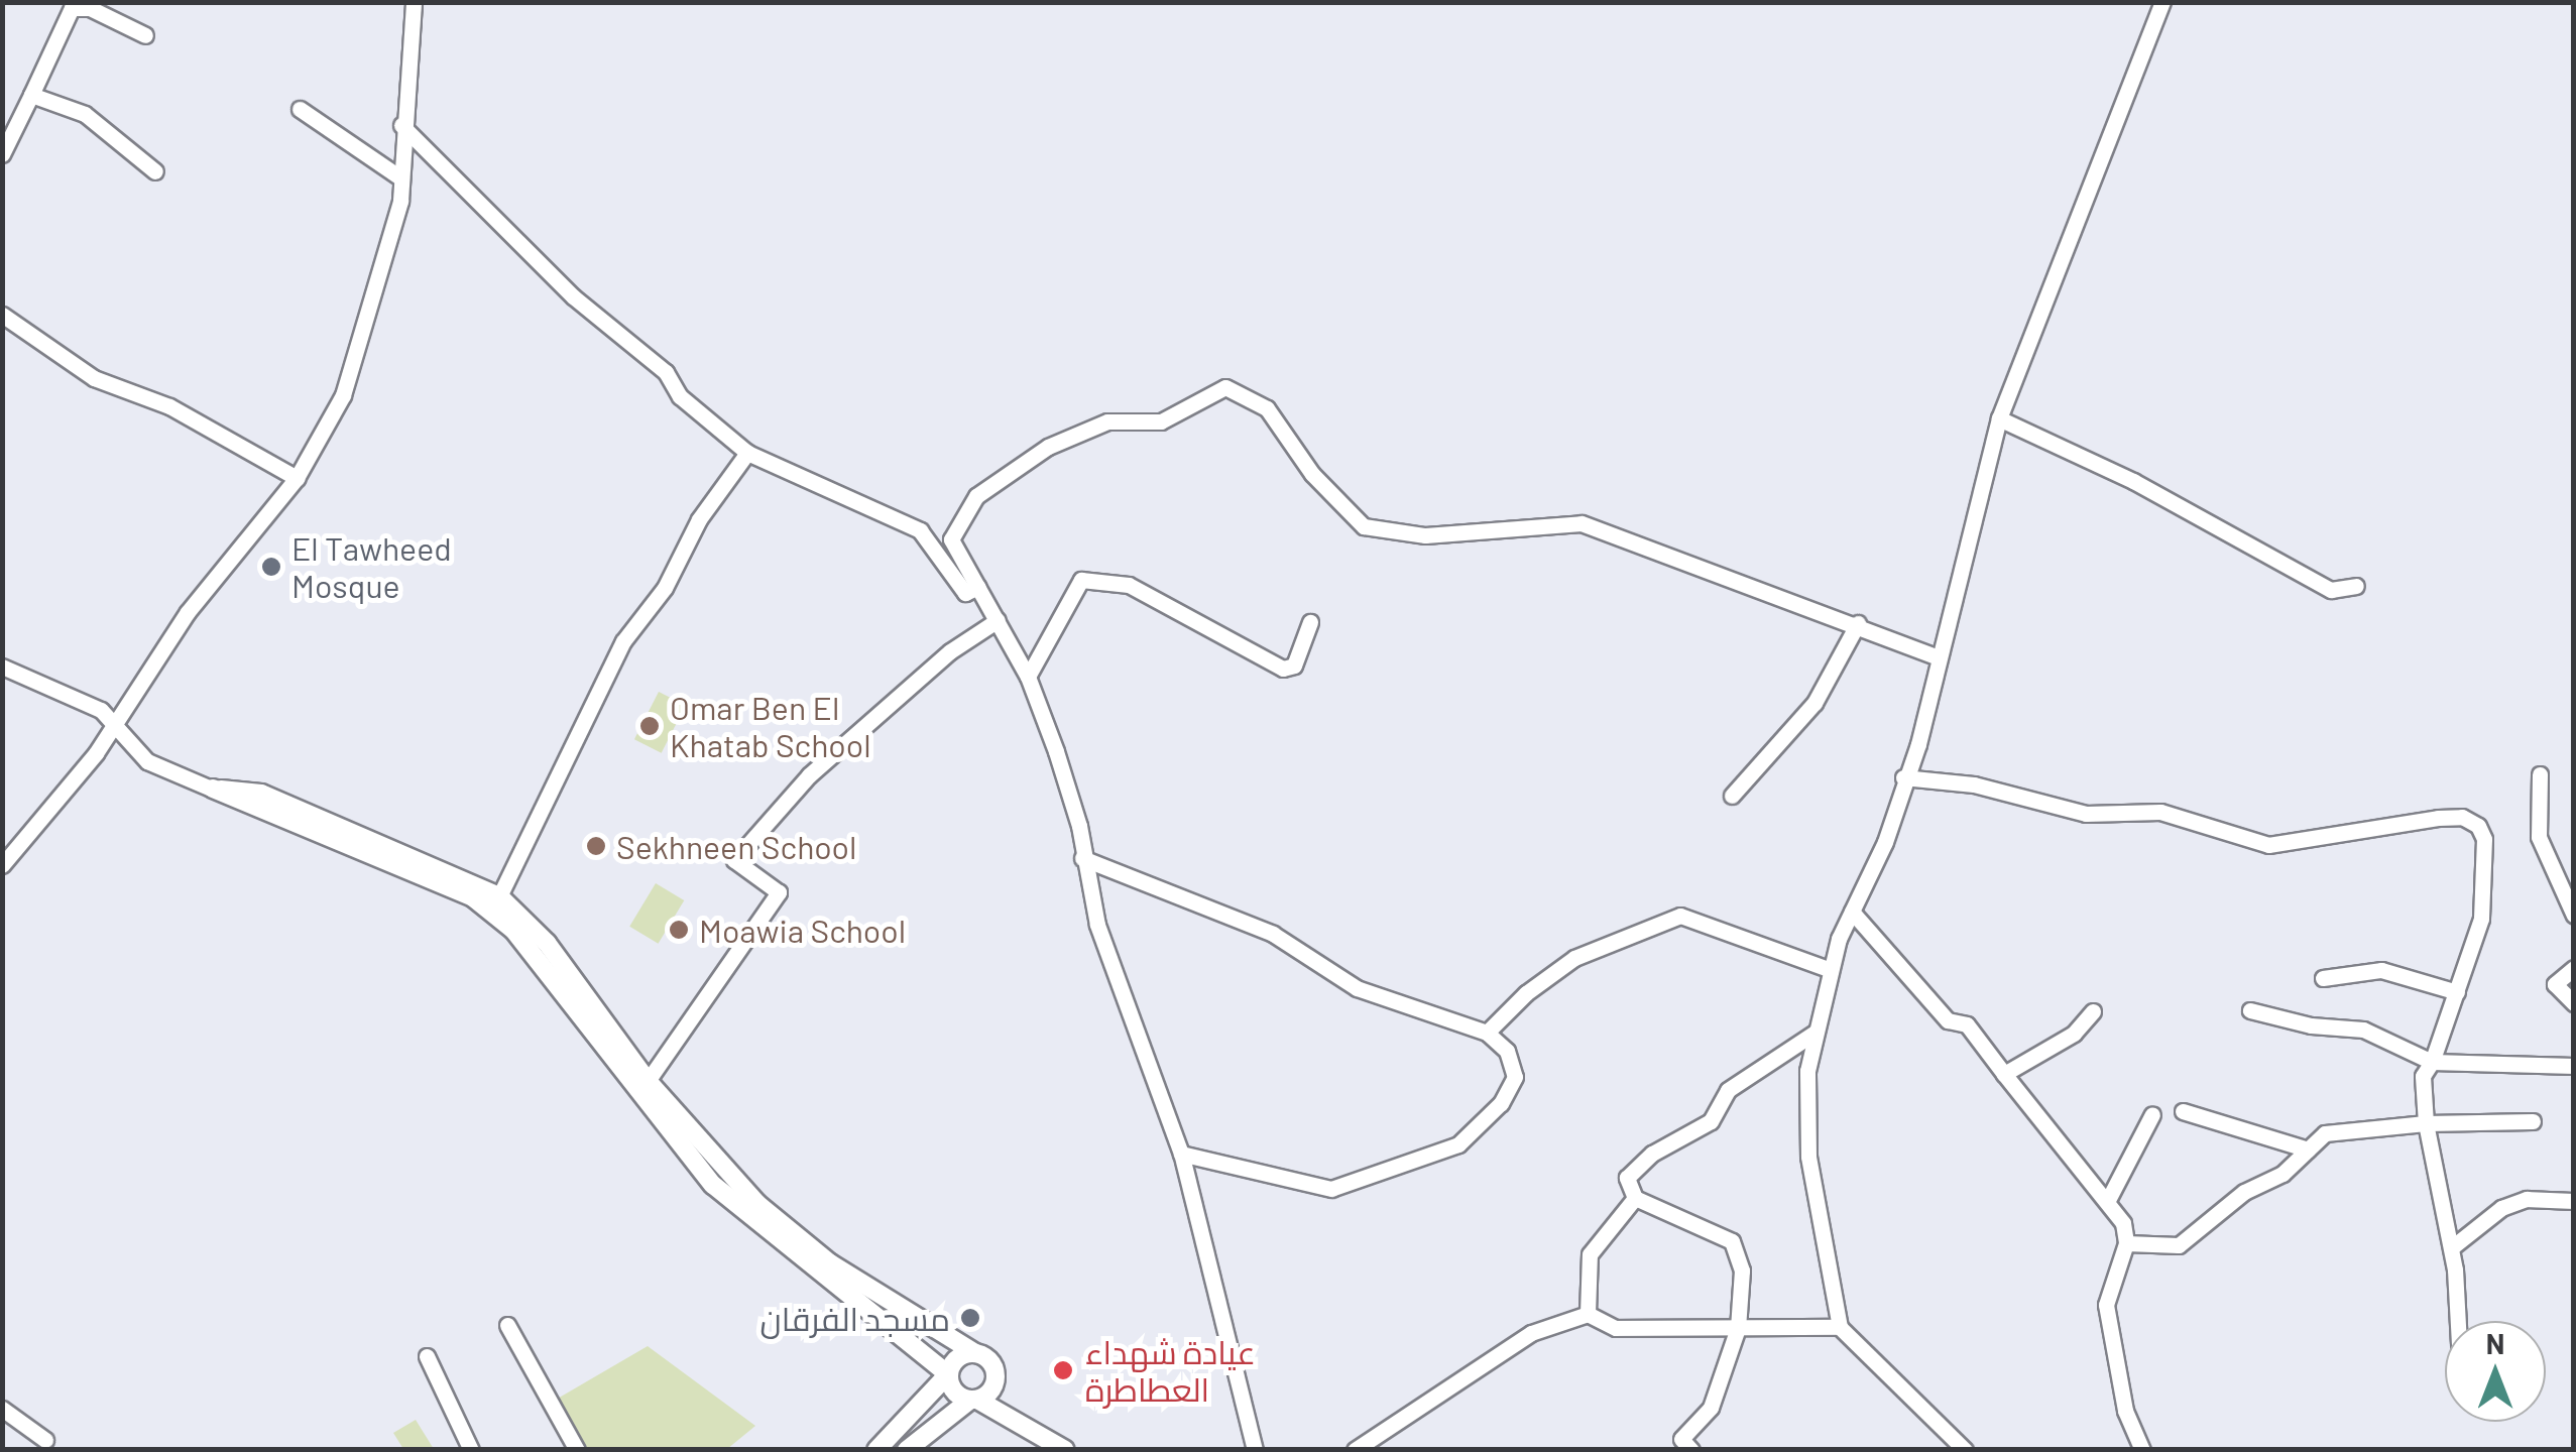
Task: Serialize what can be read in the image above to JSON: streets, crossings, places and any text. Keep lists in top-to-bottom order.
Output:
{
  "places": [
    "El Tawheed Mosque",
    "Omar Ben El Khatab School",
    "Sekhneen School",
    "Moawia School",
    "مسجد الفرقان",
    "عيادة شهداء العطاطرة"
  ],
  "north": "top"
}
